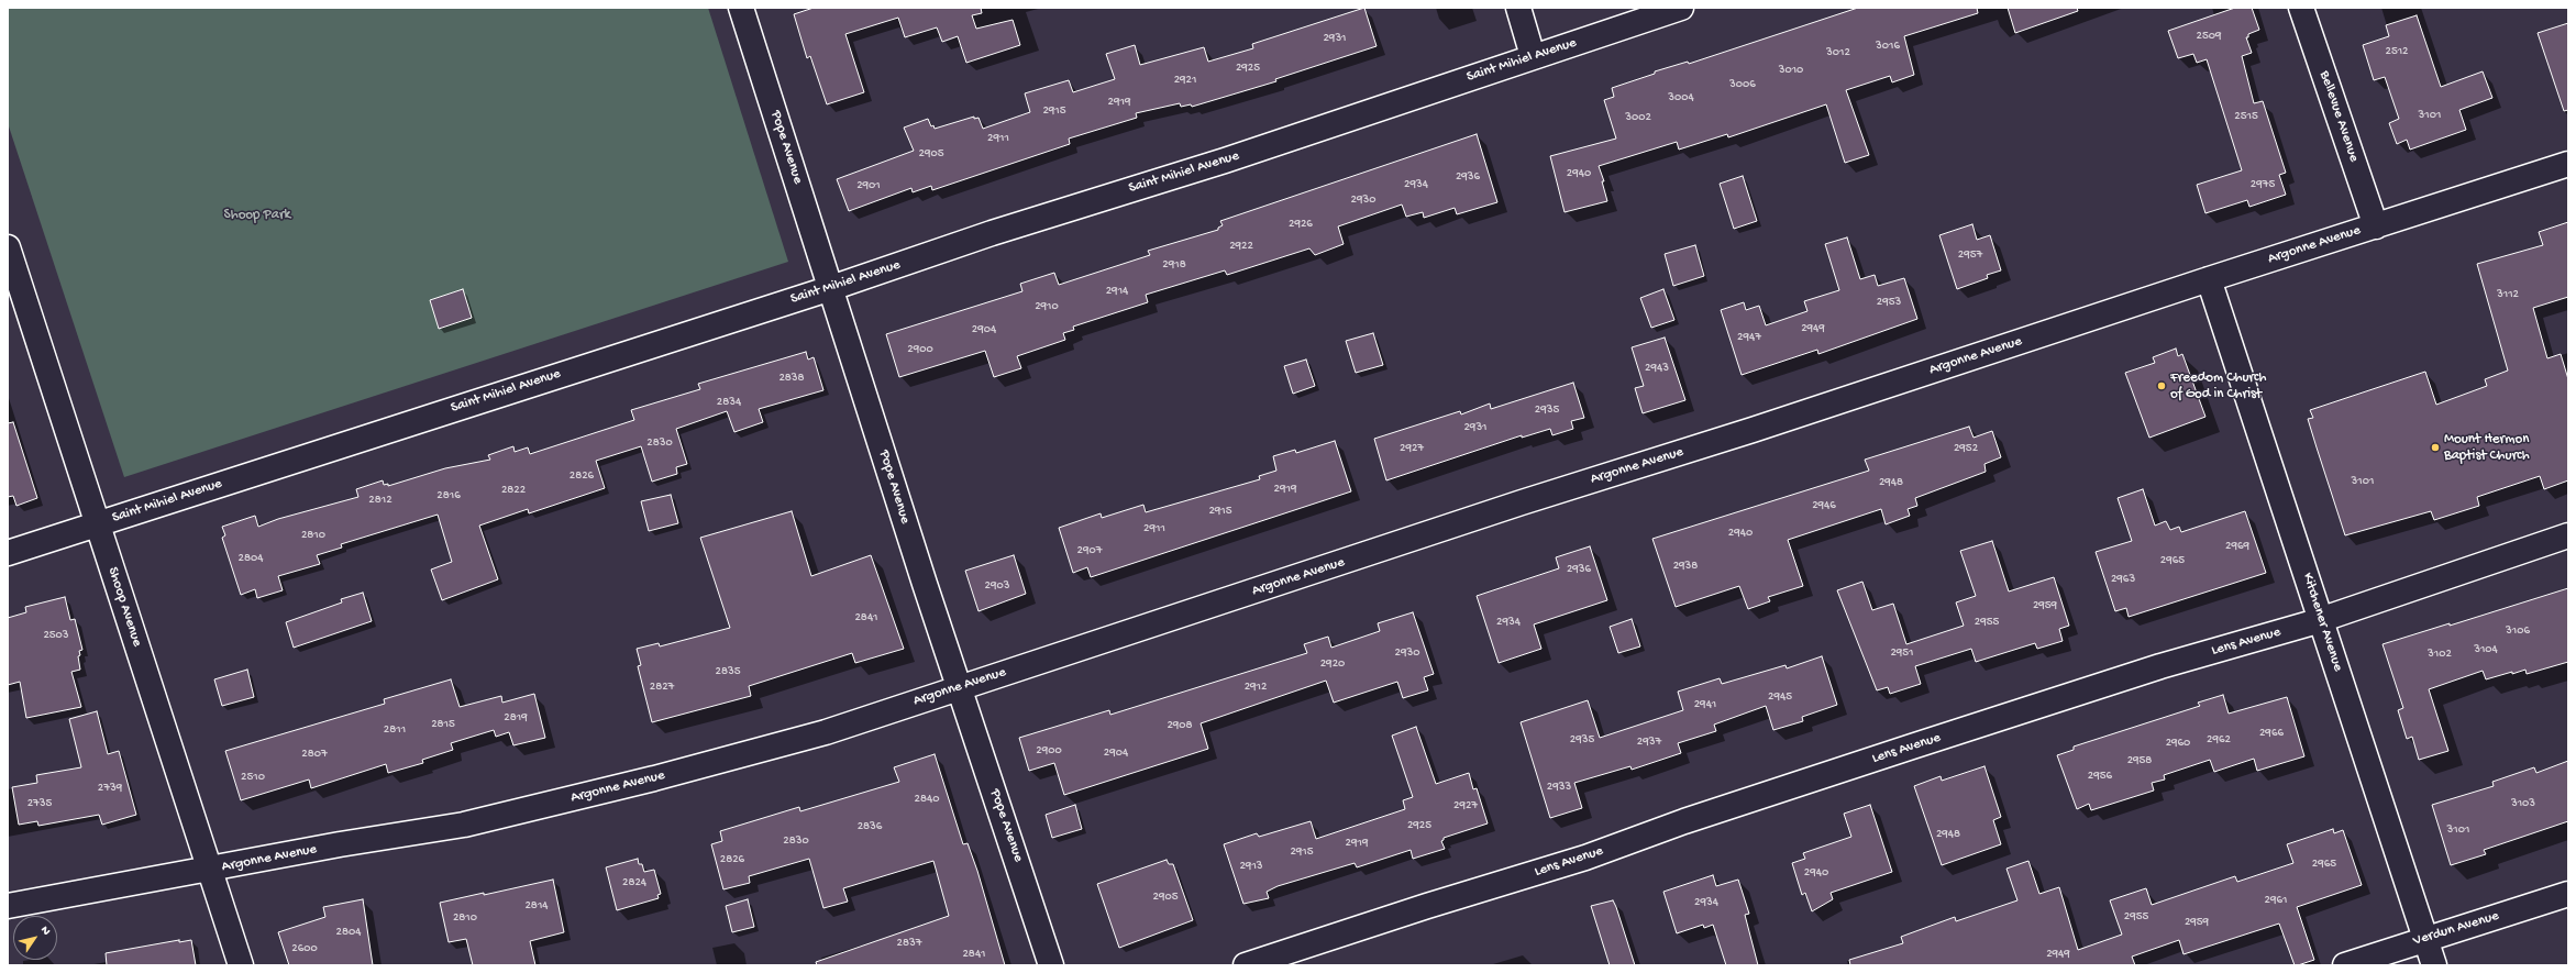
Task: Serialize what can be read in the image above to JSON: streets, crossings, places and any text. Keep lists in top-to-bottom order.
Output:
{
  "streets": {
    "street": [
      "Saint Mihiel Avenue",
      "Bellevue Avenue",
      "Pope Avenue",
      "Argonne Avenue",
      "Shoop Avenue",
      "Kitchener Avenue",
      "Lens Avenue",
      "Verdun Avenue"
    ]
  },
  "crossings": [
    ["Saint Mihiel Avenue", "Pope Avenue"],
    ["Saint Mihiel Avenue", "Shoop Avenue"],
    ["Bellevue Avenue", "Argonne Avenue"],
    ["Pope Avenue", "Argonne Avenue"],
    ["Argonne Avenue", "Shoop Avenue"],
    ["Argonne Avenue", "Kitchener Avenue"],
    ["Kitchener Avenue", "Lens Avenue"],
    ["Kitchener Avenue", "Verdun Avenue"]
  ],
  "parks": ["Shoop Park"],
  "places": ["Freedom Church of God in Christ", "Mount Hermon Baptist Church"],
  "house_numbers": [
    "2509",
    "2931",
    "3016",
    "2512",
    "3012",
    "2925",
    "3010",
    "2921",
    "3006",
    "3004",
    "2919",
    "2915",
    "3101",
    "2515",
    "3002",
    "2911",
    "2905",
    "2940",
    "2936",
    "2934",
    "2975",
    "2901",
    "2930",
    "2926",
    "2922",
    "2957",
    "2918",
    "2914",
    "3112",
    "2953",
    "2910",
    "2949",
    "2904",
    "2947",
    "2900",
    "2943",
    "2838",
    "2834",
    "2935",
    "2931",
    "2830",
    "2927",
    "2952",
    "2826",
    "3101",
    "2948",
    "2919",
    "2822",
    "2816",
    "2812",
    "2946",
    "2915",
    "2911",
    "2940",
    "2810",
    "2969",
    "2907",
    "2804",
    "2965",
    "2938",
    "2936",
    "2963",
    "2903",
    "2959",
    "2841",
    "2934",
    "2955",
    "3106",
    "2503",
    "3104",
    "2930",
    "2951",
    "3102",
    "2920",
    "2835",
    "2827",
    "2912",
    "2945",
    "2941",
    "2819",
    "2815",
    "2908",
    "2811",
    "2966",
    "2935",
    "2962",
    "2937",
    "2960",
    "2900",
    "2904",
    "2807",
    "2958",
    "2956",
    "2510",
    "2933",
    "2739",
    "2840",
    "2735",
    "3103",
    "2927",
    "2925",
    "2836",
    "3101",
    "2948",
    "2830",
    "2919",
    "2915",
    "2826",
    "2965",
    "2913",
    "2940",
    "2824",
    "2905",
    "2961",
    "2934",
    "2814",
    "2955",
    "2810",
    "2959",
    "2804",
    "2837",
    "2600",
    "2841",
    "2949"
  ],
  "north": "top right"
}
